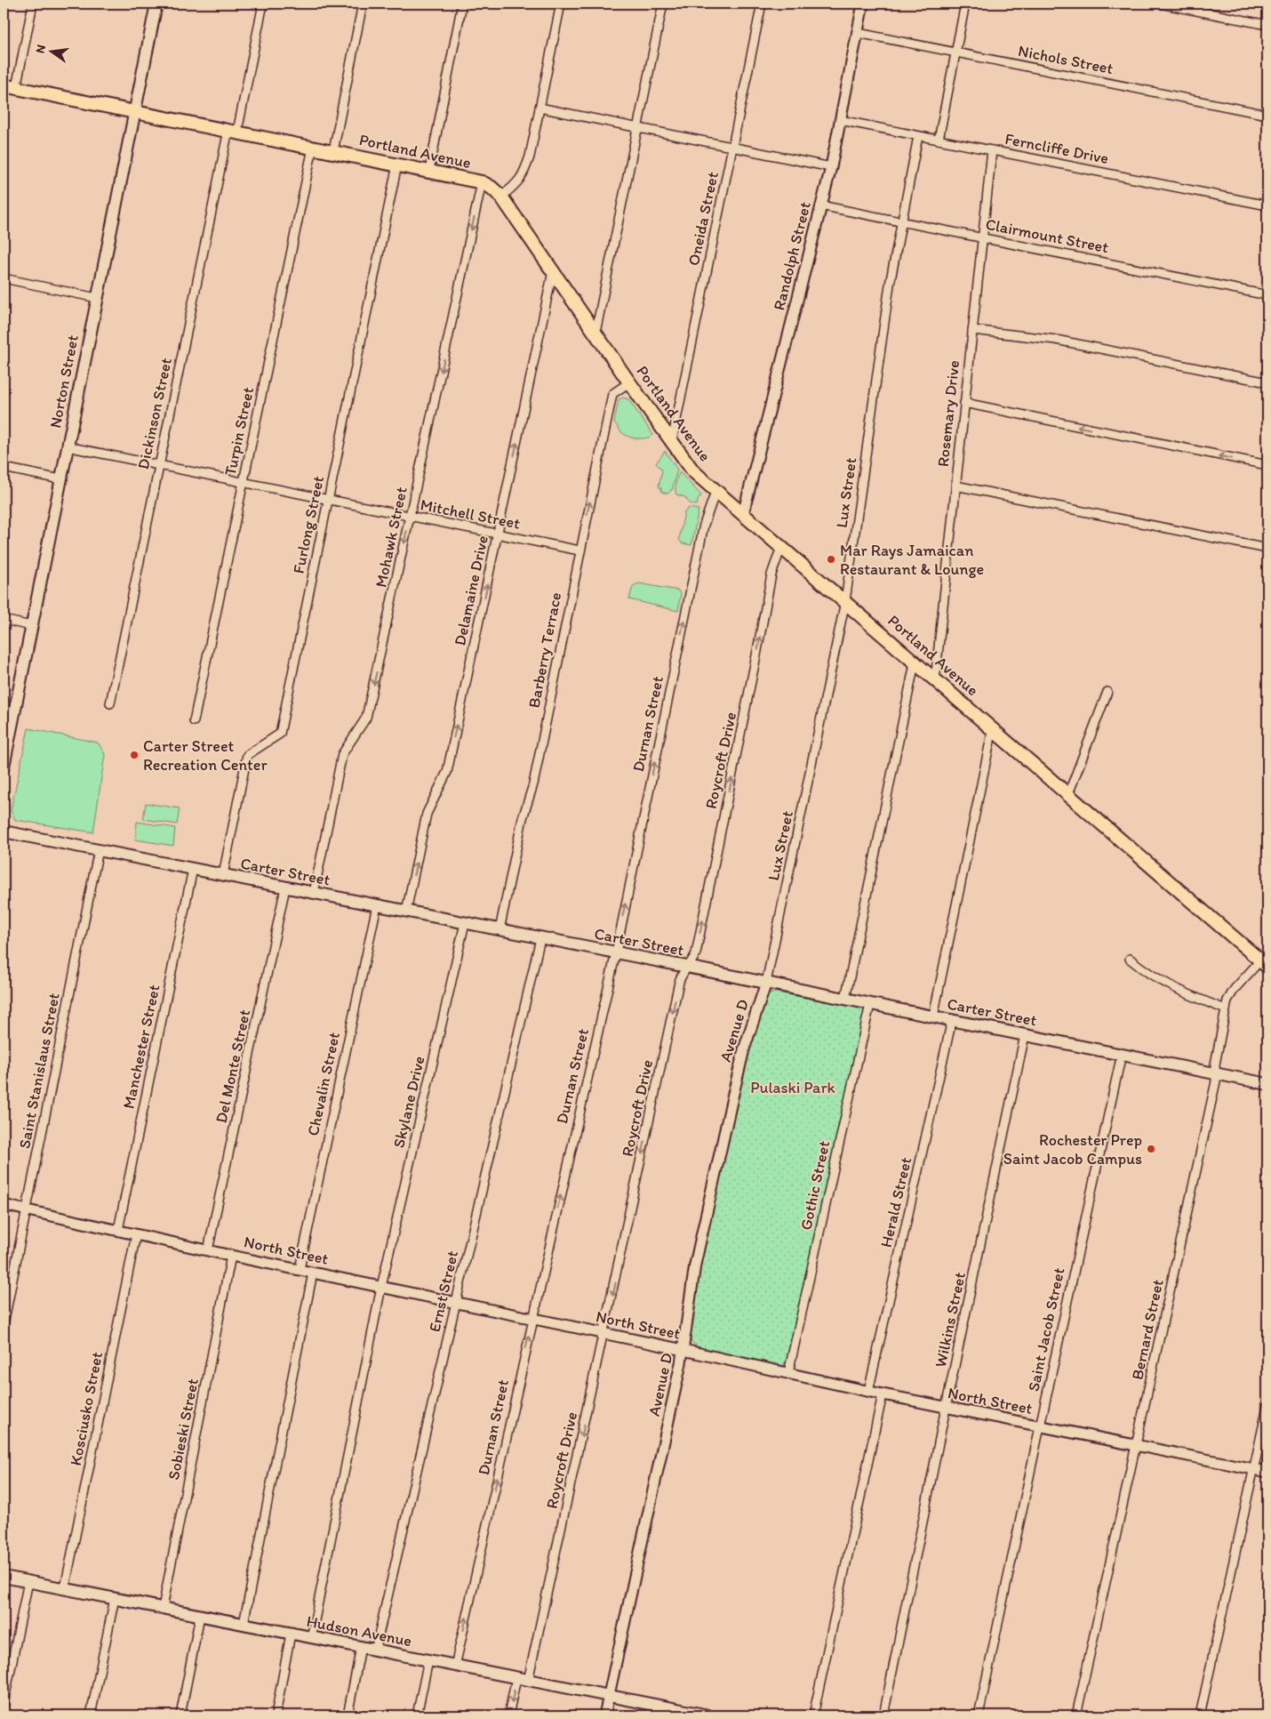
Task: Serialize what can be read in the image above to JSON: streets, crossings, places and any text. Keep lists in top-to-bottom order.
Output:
{
  "streets": {
    "main road": [
      "Portland Avenue",
      "Norton Street",
      "Carter Street",
      "Hudson Avenue"
    ],
    "street": [
      "Nichols Street",
      "Ferncliffe Drive",
      "Oneida Street",
      "Clairmount Street",
      "Randolph Street",
      "Dickinson Street",
      "Rosemary Drive",
      "Turpin Street",
      "Lux Street",
      "Mitchell Street",
      "Furlong Street",
      "Mohawk Street",
      "Delamaine Drive",
      "Barberry Terrace",
      "Durnan Street",
      "Roycroft Drive",
      "Avenue D",
      "Manchester Street",
      "Del Monte Street",
      "Saint Stanislaus Street",
      "Chevalin Street",
      "Skylane Drive",
      "Gothic Street",
      "Herald Street",
      "North Street",
      "Ernst Street",
      "Wilkins Street",
      "Saint Jacob Street",
      "Bernard Street",
      "Kosciusko Street",
      "Sobieski Street"
    ]
  },
  "crossings": [
    ["Nichols Street", "Randolph Street"],
    ["Ferncliffe Drive", "Randolph Street"],
    ["Ferncliffe Drive", "Rosemary Drive"],
    ["Ferncliffe Drive", "Lux Street"],
    ["Portland Avenue", "Oneida Street"],
    ["Portland Avenue", "Randolph Street"],
    ["Portland Avenue", "Norton Street"],
    ["Portland Avenue", "Dickinson Street"],
    ["Portland Avenue", "Rosemary Drive"],
    ["Portland Avenue", "Turpin Street"],
    ["Portland Avenue", "Lux Street"],
    ["Portland Avenue", "Furlong Street"],
    ["Portland Avenue", "Mohawk Street"],
    ["Portland Avenue", "Delamaine Drive"],
    ["Portland Avenue", "Barberry Terrace"],
    ["Portland Avenue", "Durnan Street"],
    ["Portland Avenue", "Roycroft Drive"],
    ["Portland Avenue", "Bernard Street"],
    ["Clairmount Street", "Randolph Street"],
    ["Clairmount Street", "Rosemary Drive"],
    ["Clairmount Street", "Lux Street"],
    ["Norton Street", "Mitchell Street"],
    ["Dickinson Street", "Mitchell Street"],
    ["Turpin Street", "Mitchell Street"],
    ["Lux Street", "Carter Street"],
    ["Lux Street", "Avenue D"],
    ["Mitchell Street", "Furlong Street"],
    ["Mitchell Street", "Mohawk Street"],
    ["Mitchell Street", "Delamaine Drive"],
    ["Mitchell Street", "Barberry Terrace"],
    ["Furlong Street", "Carter Street"],
    ["Mohawk Street", "Carter Street"],
    ["Delamaine Drive", "Carter Street"],
    ["Barberry Terrace", "Carter Street"],
    ["Durnan Street", "Carter Street"],
    ["Durnan Street", "North Street"],
    ["Durnan Street", "Hudson Avenue"],
    ["Roycroft Drive", "Carter Street"],
    ["Roycroft Drive", "North Street"],
    ["Roycroft Drive", "Hudson Avenue"],
    ["Carter Street", "Avenue D"],
    ["Carter Street", "Manchester Street"],
    ["Carter Street", "Del Monte Street"],
    ["Carter Street", "Saint Stanislaus Street"],
    ["Carter Street", "Chevalin Street"],
    ["Carter Street", "Skylane Drive"],
    ["Carter Street", "Gothic Street"],
    ["Carter Street", "Herald Street"],
    ["Carter Street", "Ernst Street"],
    ["Carter Street", "Wilkins Street"],
    ["Carter Street", "Saint Jacob Street"],
    ["Carter Street", "Bernard Street"],
    ["Avenue D", "North Street"],
    ["Avenue D", "Hudson Avenue"],
    ["Manchester Street", "North Street"],
    ["Del Monte Street", "North Street"],
    ["Saint Stanislaus Street", "North Street"],
    ["Chevalin Street", "North Street"],
    ["Skylane Drive", "North Street"],
    ["Skylane Drive", "Hudson Avenue"],
    ["Gothic Street", "North Street"],
    ["Herald Street", "North Street"],
    ["North Street", "Ernst Street"],
    ["North Street", "Wilkins Street"],
    ["North Street", "Saint Jacob Street"],
    ["North Street", "Bernard Street"],
    ["North Street", "Kosciusko Street"],
    ["North Street", "Sobieski Street"],
    ["Ernst Street", "Hudson Avenue"],
    ["Kosciusko Street", "Hudson Avenue"],
    ["Sobieski Street", "Hudson Avenue"]
  ],
  "one_way": ["Mohawk Street", "Delamaine Drive", "Durnan Street"],
  "parks": ["Pulaski Park"],
  "places": ["Mar Rays Jamaican Restaurant & Lounge", "Carter Street Recreation Center", "Rochester Prep Saint Jacob Campus"],
  "north": "left"
}
